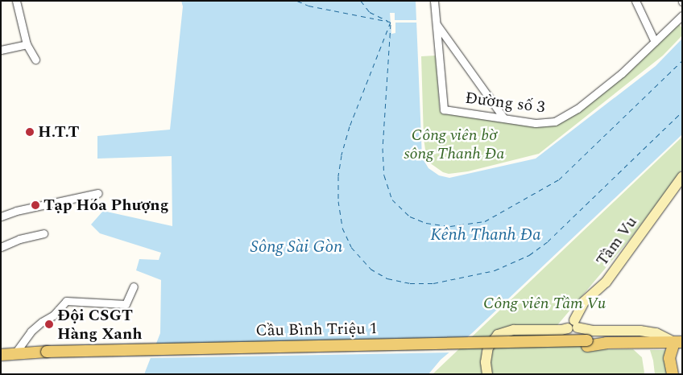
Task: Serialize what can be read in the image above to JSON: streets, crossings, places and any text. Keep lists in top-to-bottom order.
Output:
{
  "streets": {
    "main road": ["Cầu Bình Triệu 1"],
    "street": ["Đường số 3", "Tầm Vu"]
  },
  "water": ["Kênh Thanh Đa", "Sông Sài Gòn"],
  "parks": ["Công viên bờ sông Thanh Đa", "Công viên Tầm Vu"],
  "places": ["H.T.T", "Tạp Hóa Phượng", "Đội CSGT Hàng Xanh"]
}
